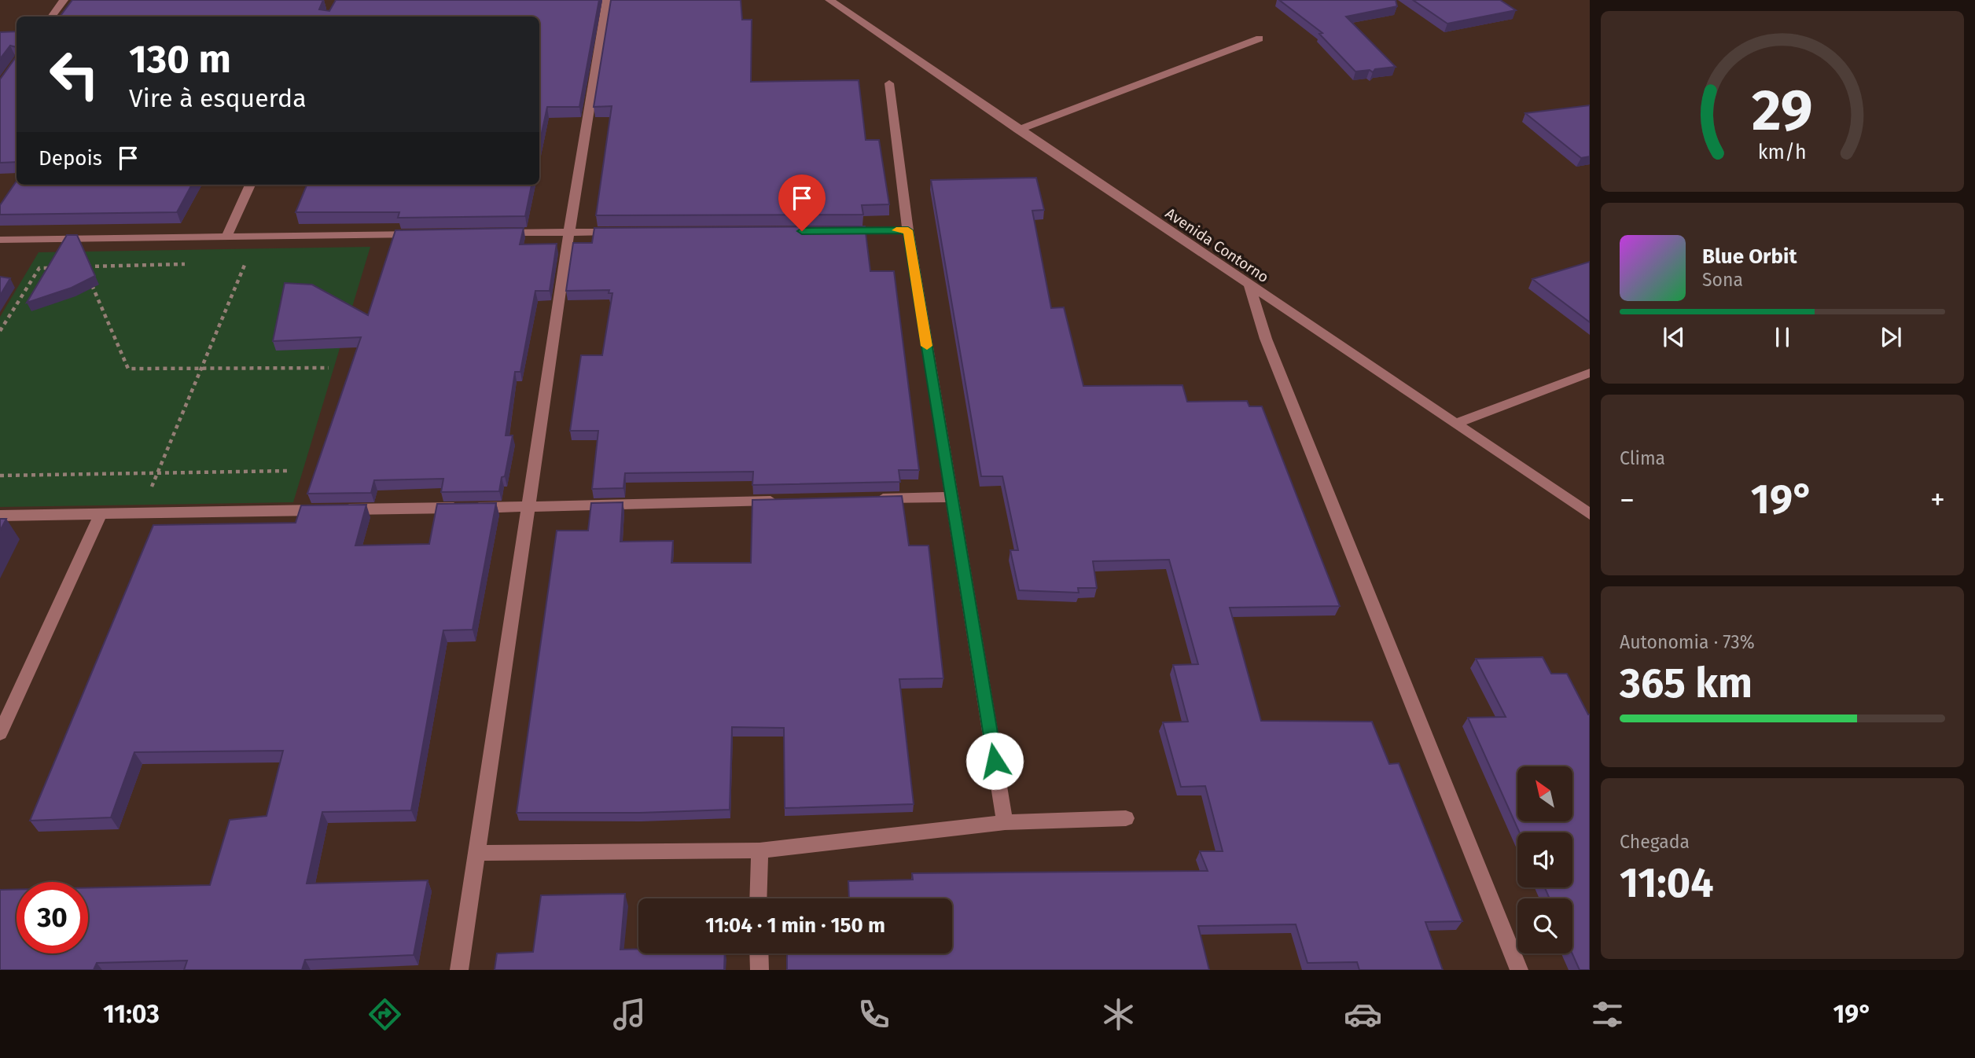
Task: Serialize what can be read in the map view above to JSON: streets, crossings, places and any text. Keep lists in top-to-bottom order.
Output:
{
  "streets": {
    "street": ["Avenida Contorno"]
  },
  "north": "top left",
  "page": {
    "turn": ["130 m", "Vire à esquerda"],
    "then": "Depois",
    "song": ["Blue Orbit", "Sona"],
    "tile": [
      "Clima",
      ["Autonomia · 73%", "365 km"],
      ["Chegada", "11:04"]
    ],
    "heat": ["−", "19°", "+"],
    "limit": "30",
    "trip": "11:04 · 1 min · 150 m",
    "tabs": ["11:03", "19°"],
    "gauge": ["29", "km/h"]
  }
}
